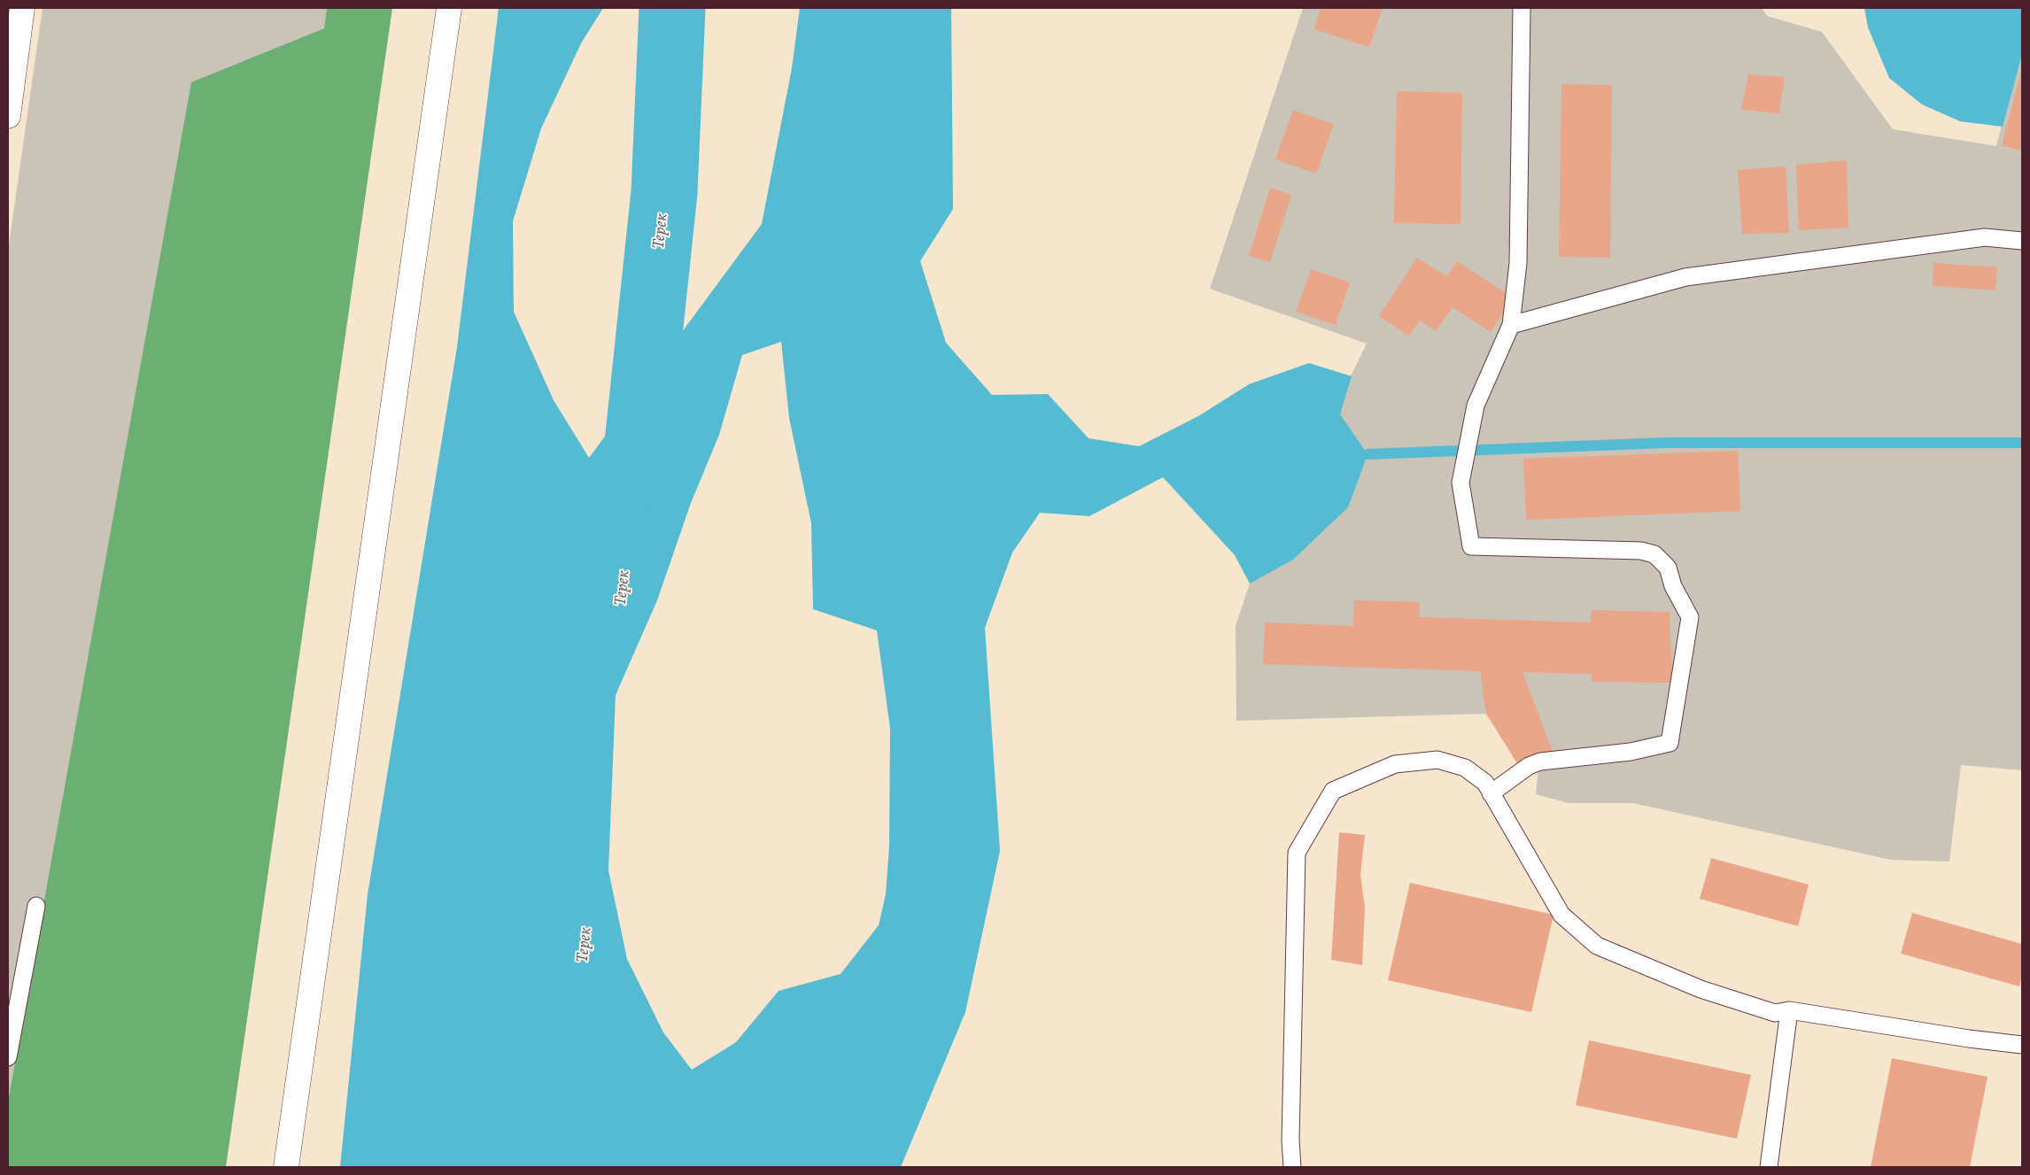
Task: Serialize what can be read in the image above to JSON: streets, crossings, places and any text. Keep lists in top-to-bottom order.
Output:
{
  "water": ["Терек"]
}
